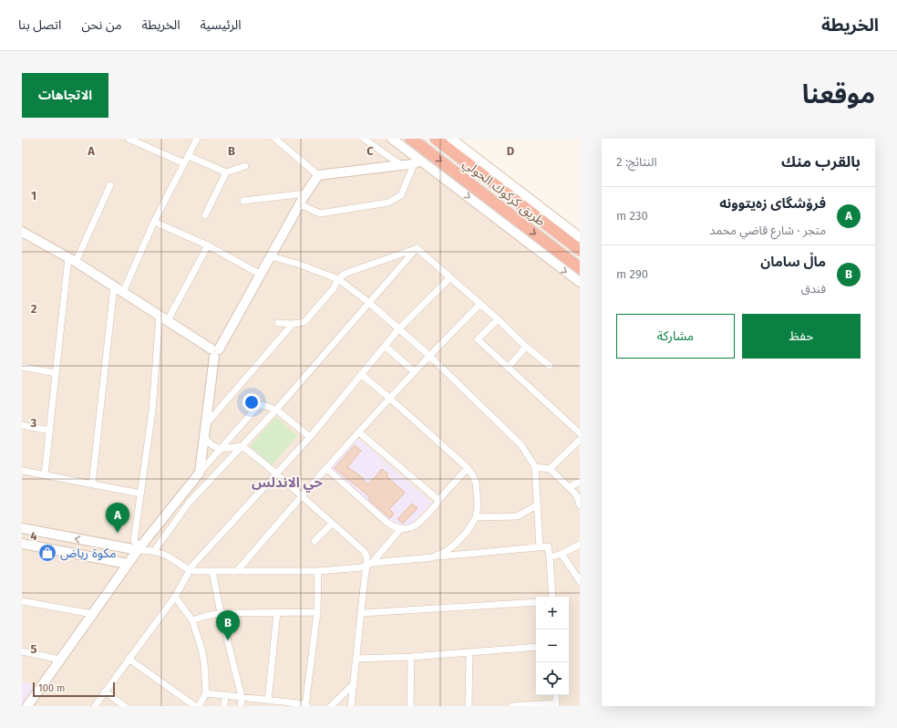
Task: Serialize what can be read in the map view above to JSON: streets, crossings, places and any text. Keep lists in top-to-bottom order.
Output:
{
  "streets": {
    "highway": ["طريق كركوك الحولي"]
  },
  "districts": ["حي الاندلس"],
  "places": {
    "shop": ["مكوة رياض"]
  },
  "scale_bar": "100 m",
  "page": {
    "header": "الخريطة",
    "nav": [
      "الرئيسية",
      "الخريطة",
      "من نحن",
      "اتصل بنا"
    ],
    "title": "موقعنا",
    "buttons": [
      "الاتجاهات",
      ["حفظ", "مشاركة"]
    ],
    "heading": ["بالقرب منك", "النتائج: 2"],
    "list": [
      {
        "mark": "A",
        "name": "فرۆشگای زەیتوونە",
        "note": "متجر · شارع قاضي محمد",
        "value": "230 m"
      },
      {
        "mark": "B",
        "name": "ماڵ سامان",
        "note": "فندق",
        "value": "290 m"
      }
    ],
    "pins": ["A", "B"],
    "map_buttons": ["+", "−"],
    "scale": "100 m"
  },
  "grid": {
    "columns": [
      "A",
      "B",
      "C",
      "D"
    ],
    "rows": [
      "1",
      "2",
      "3",
      "4",
      "5"
    ]
  }
}
